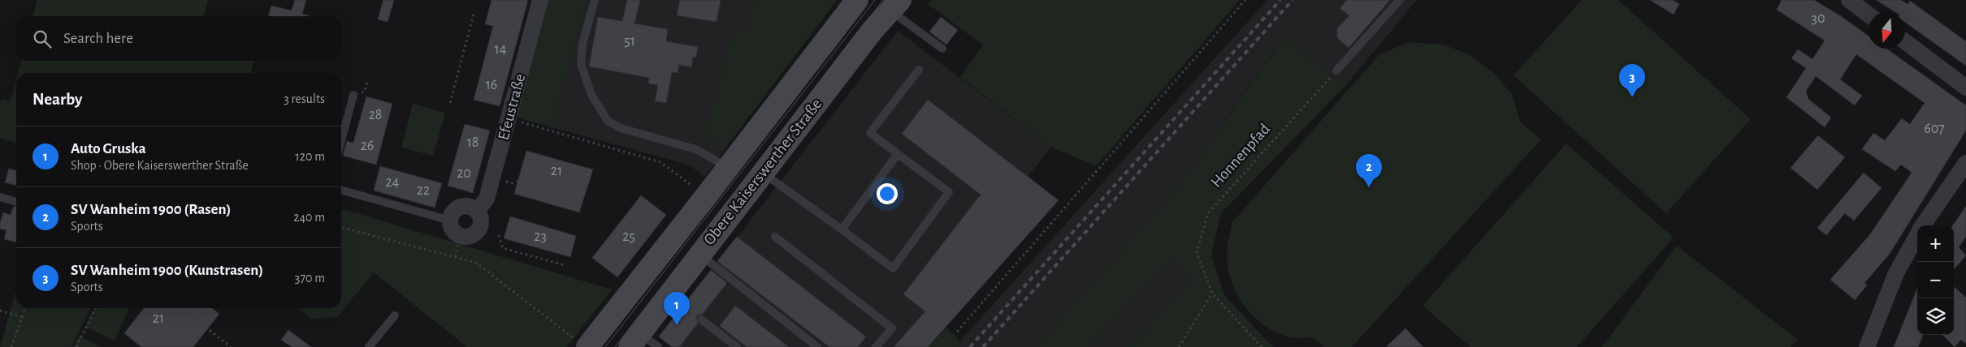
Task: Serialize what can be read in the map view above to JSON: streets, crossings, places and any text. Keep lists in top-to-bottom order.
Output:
{
  "streets": {
    "street": ["Efeustraße", "Obere Kaiserswerther Straße"],
    "path": ["Honnenpfad"]
  },
  "house_numbers": [
    "30",
    "51",
    "14",
    "16",
    "28",
    "607",
    "18",
    "26",
    "21",
    "20",
    "24",
    "22",
    "23",
    "25",
    "21"
  ],
  "north": "bottom",
  "page": {
    "search": "Search here",
    "pins": ["3", "2", "1"],
    "heading": ["Nearby", "3 results"],
    "list": [
      {
        "mark": "1",
        "name": "Auto Gruska",
        "note": "Shop · Obere Kaiserswerther Straße",
        "value": "120 m"
      },
      {
        "mark": "2",
        "name": "SV Wanheim 1900 (Rasen)",
        "note": "Sports",
        "value": "240 m"
      },
      {
        "mark": "3",
        "name": "SV Wanheim 1900 (Kunstrasen)",
        "note": "Sports",
        "value": "370 m"
      }
    ],
    "map_buttons": ["+", "−"]
  }
}
